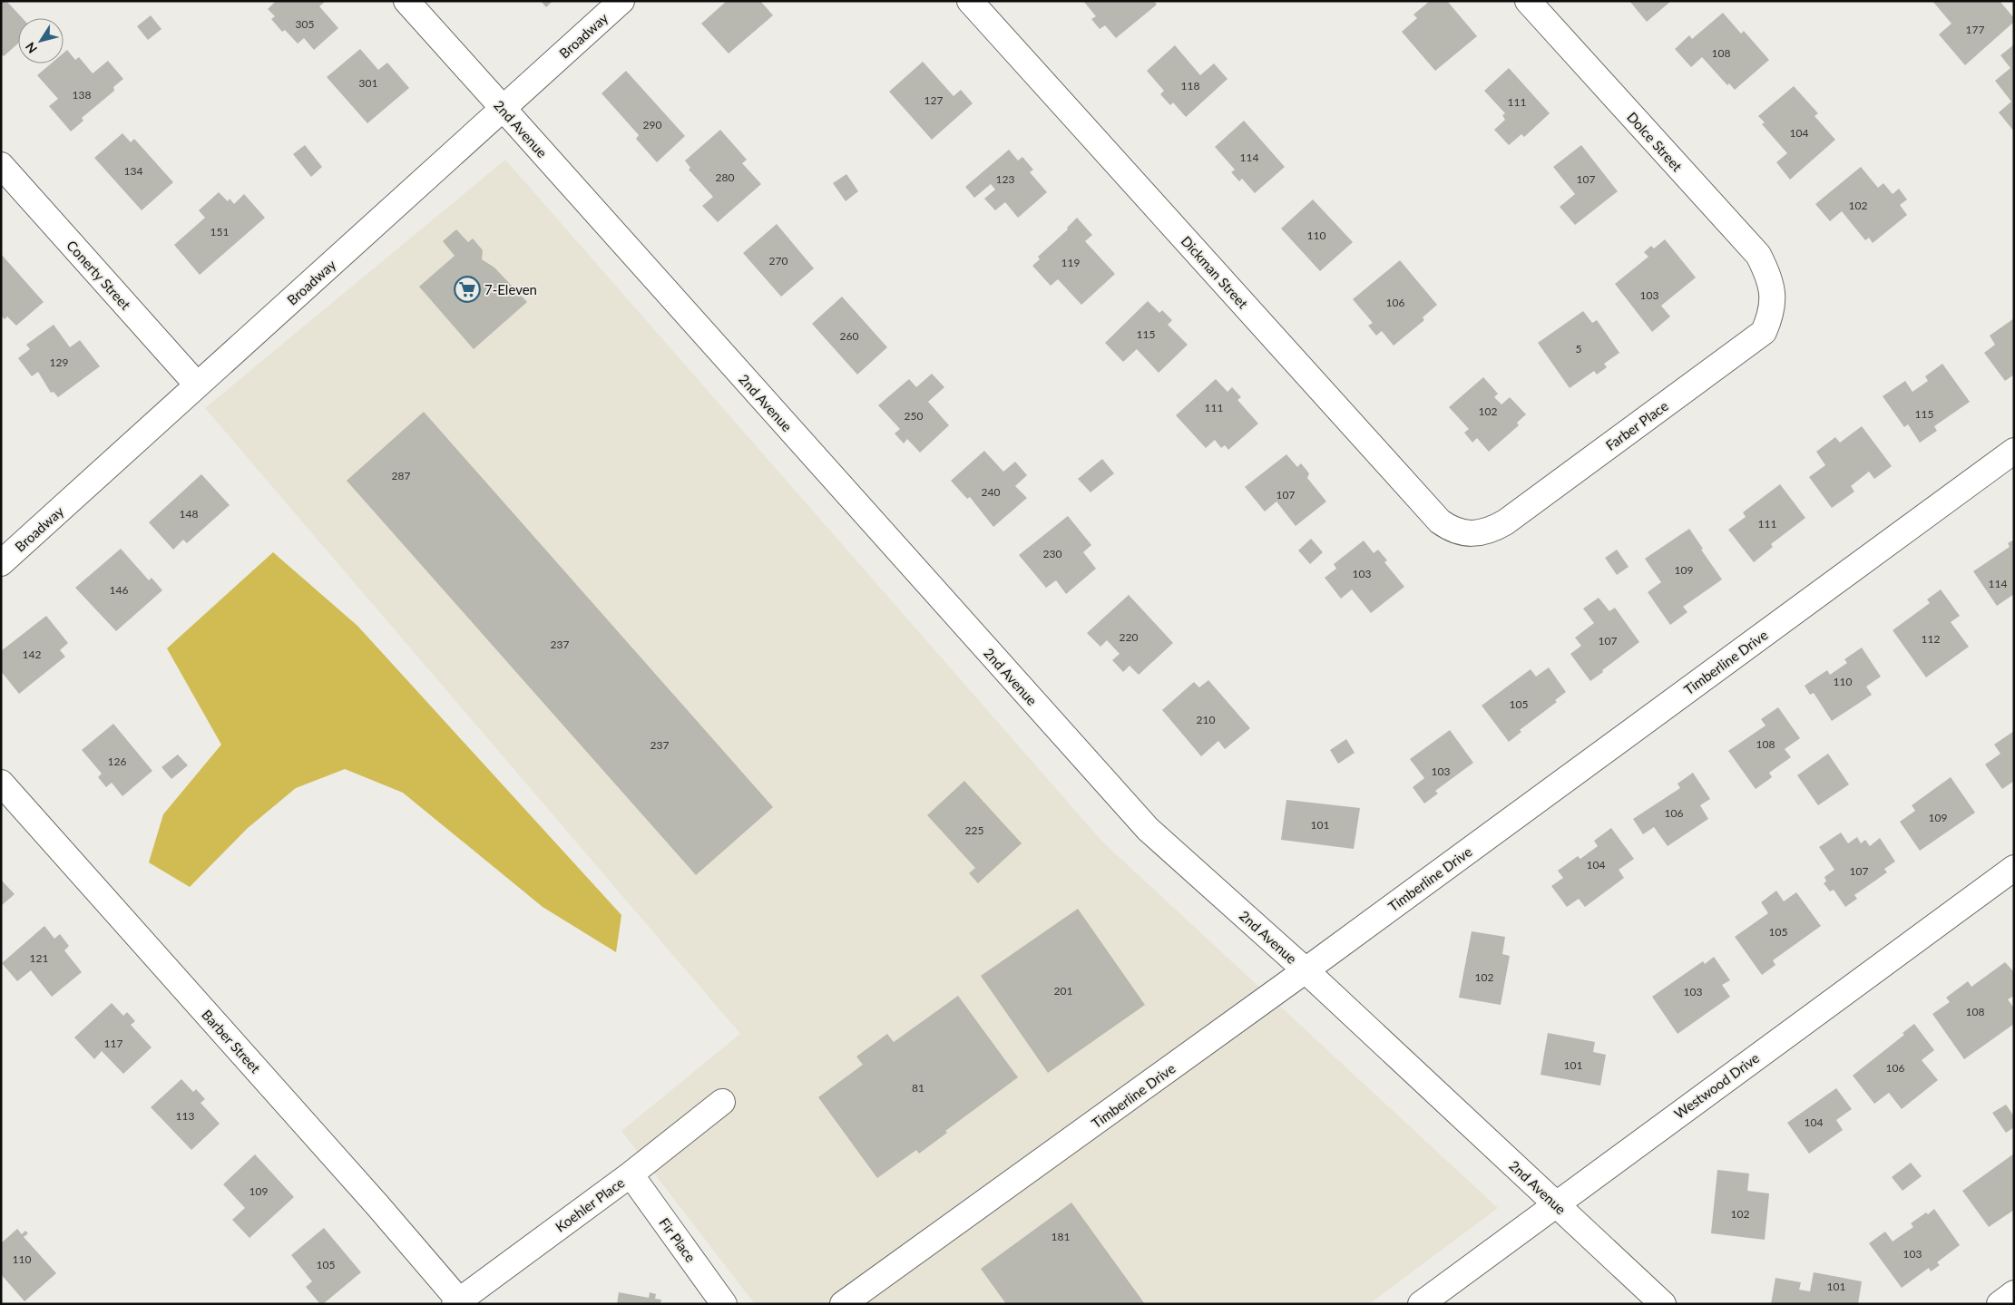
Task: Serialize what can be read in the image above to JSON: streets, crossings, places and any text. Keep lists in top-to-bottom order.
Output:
{
  "streets": {
    "street": [
      "Broadway",
      "2nd Avenue",
      "Dolce Street",
      "Dickman Street",
      "Conerty Street",
      "Farber Place",
      "Timberline Drive",
      "Barber Street",
      "Westwood Drive",
      "Koehler Place",
      "Fir Place"
    ]
  },
  "crossings": [
    ["Broadway", "2nd Avenue"],
    ["Broadway", "Conerty Street"],
    ["2nd Avenue", "Timberline Drive"],
    ["2nd Avenue", "Westwood Drive"],
    ["Dolce Street", "Farber Place"],
    ["Dickman Street", "Farber Place"],
    ["Barber Street", "Koehler Place"],
    ["Koehler Place", "Fir Place"]
  ],
  "places": {
    "supermarket": ["7-Eleven"]
  },
  "house_numbers": [
    "305",
    "177",
    "108",
    "301",
    "118",
    "138",
    "127",
    "111",
    "290",
    "104",
    "114",
    "134",
    "280",
    "123",
    "107",
    "102",
    "151",
    "110",
    "270",
    "119",
    "103",
    "106",
    "115",
    "260",
    "5",
    "129",
    "111",
    "102",
    "115",
    "250",
    "287",
    "240",
    "107",
    "148",
    "111",
    "230",
    "109",
    "103",
    "114",
    "146",
    "220",
    "112",
    "107",
    "237",
    "142",
    "110",
    "105",
    "210",
    "108",
    "237",
    "126",
    "103",
    "106",
    "109",
    "101",
    "225",
    "104",
    "107",
    "105",
    "121",
    "102",
    "201",
    "103",
    "108",
    "117",
    "101",
    "106",
    "81",
    "113",
    "104",
    "109",
    "102",
    "181",
    "103",
    "110",
    "105",
    "101"
  ],
  "north": "bottom left"
}
